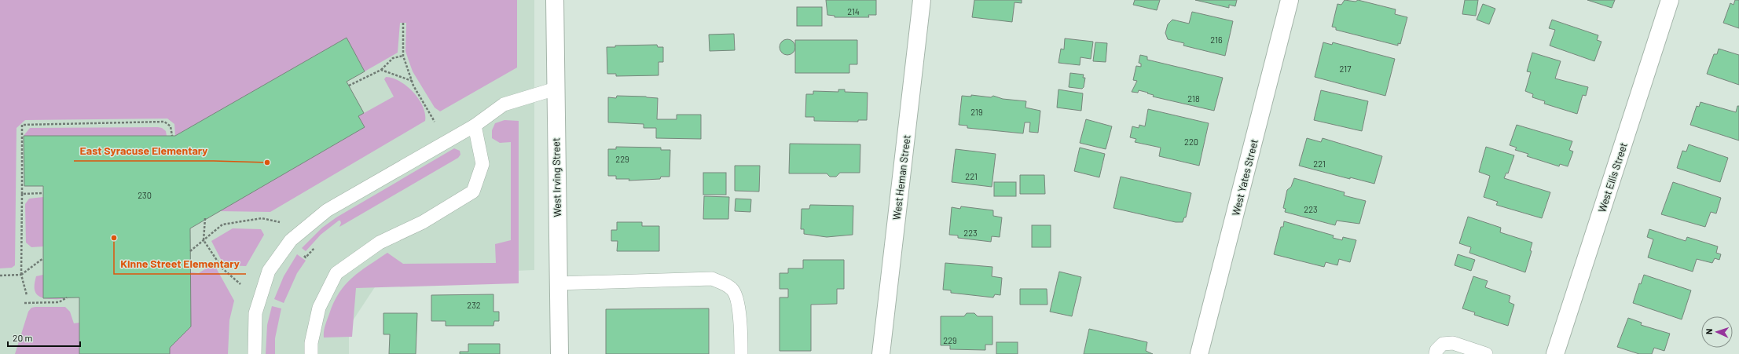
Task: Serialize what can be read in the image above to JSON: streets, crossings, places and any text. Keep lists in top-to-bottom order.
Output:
{
  "streets": {
    "street": [
      "West Irving Street",
      "West Heman Street",
      "West Yates Street",
      "West Ellis Street"
    ]
  },
  "places": ["East Syracuse Elementary", "Kinne Street Elementary"],
  "house_numbers": [
    "214",
    "216",
    "217",
    "218",
    "219",
    "220",
    "229",
    "221",
    "221",
    "230",
    "223",
    "223",
    "232",
    "229"
  ],
  "scale_bar": "20 m",
  "north": "left"
}
